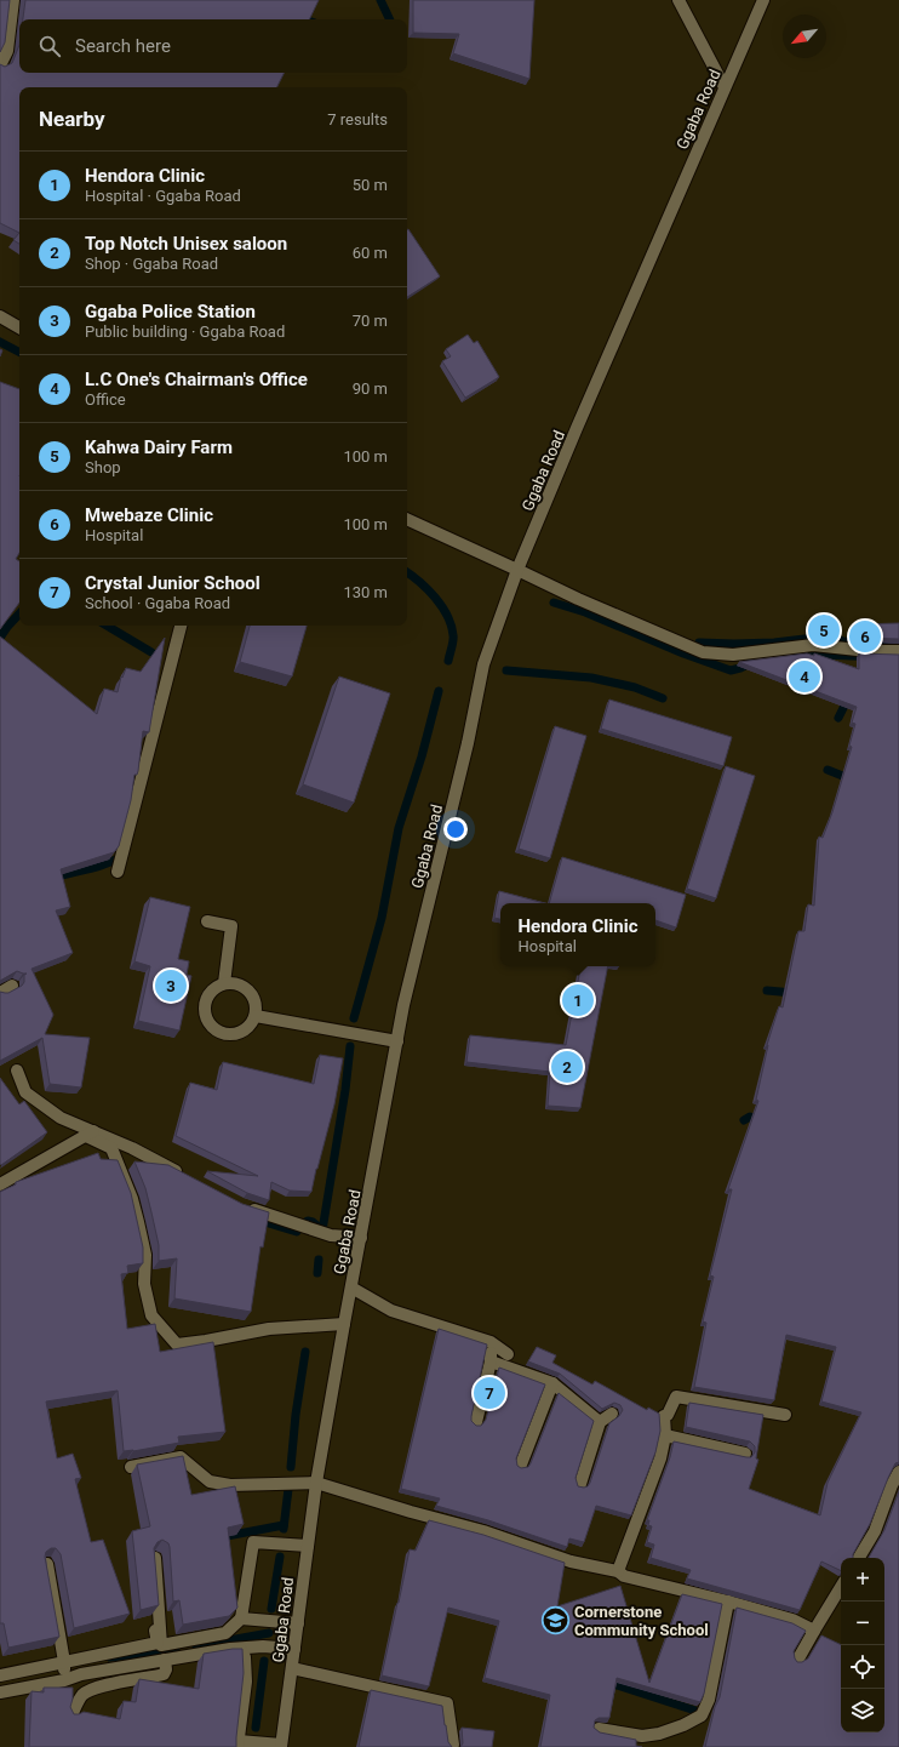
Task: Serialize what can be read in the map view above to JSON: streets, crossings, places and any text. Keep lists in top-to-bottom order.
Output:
{
  "streets": {
    "street": ["Ggaba Road"]
  },
  "places": {
    "school or university": ["Cornerstone Community School"]
  },
  "north": "bottom left",
  "page": {
    "search": "Search here",
    "heading": ["Nearby", "7 results"],
    "list": [
      {
        "mark": "1",
        "name": "Hendora Clinic",
        "note": "Hospital · Ggaba Road",
        "value": "50 m"
      },
      {
        "mark": "2",
        "name": "Top Notch Unisex saloon",
        "note": "Shop · Ggaba Road",
        "value": "60 m"
      },
      {
        "mark": "3",
        "name": "Ggaba Police Station",
        "note": "Public building · Ggaba Road",
        "value": "70 m"
      },
      {
        "mark": "4",
        "name": "L.C One's Chairman's Office",
        "note": "Office",
        "value": "90 m"
      },
      {
        "mark": "5",
        "name": "Kahwa Dairy Farm",
        "note": "Shop",
        "value": "100 m"
      },
      {
        "mark": "6",
        "name": "Mwebaze Clinic",
        "note": "Hospital",
        "value": "100 m"
      },
      {
        "mark": "7",
        "name": "Crystal Junior School",
        "note": "School · Ggaba Road",
        "value": "130 m"
      }
    ],
    "pins": [
      "5",
      "6",
      "4",
      "3",
      "1",
      "2",
      "7"
    ],
    "popup": ["Hendora Clinic", "Hospital"],
    "map_buttons": ["+", "−"]
  }
}
